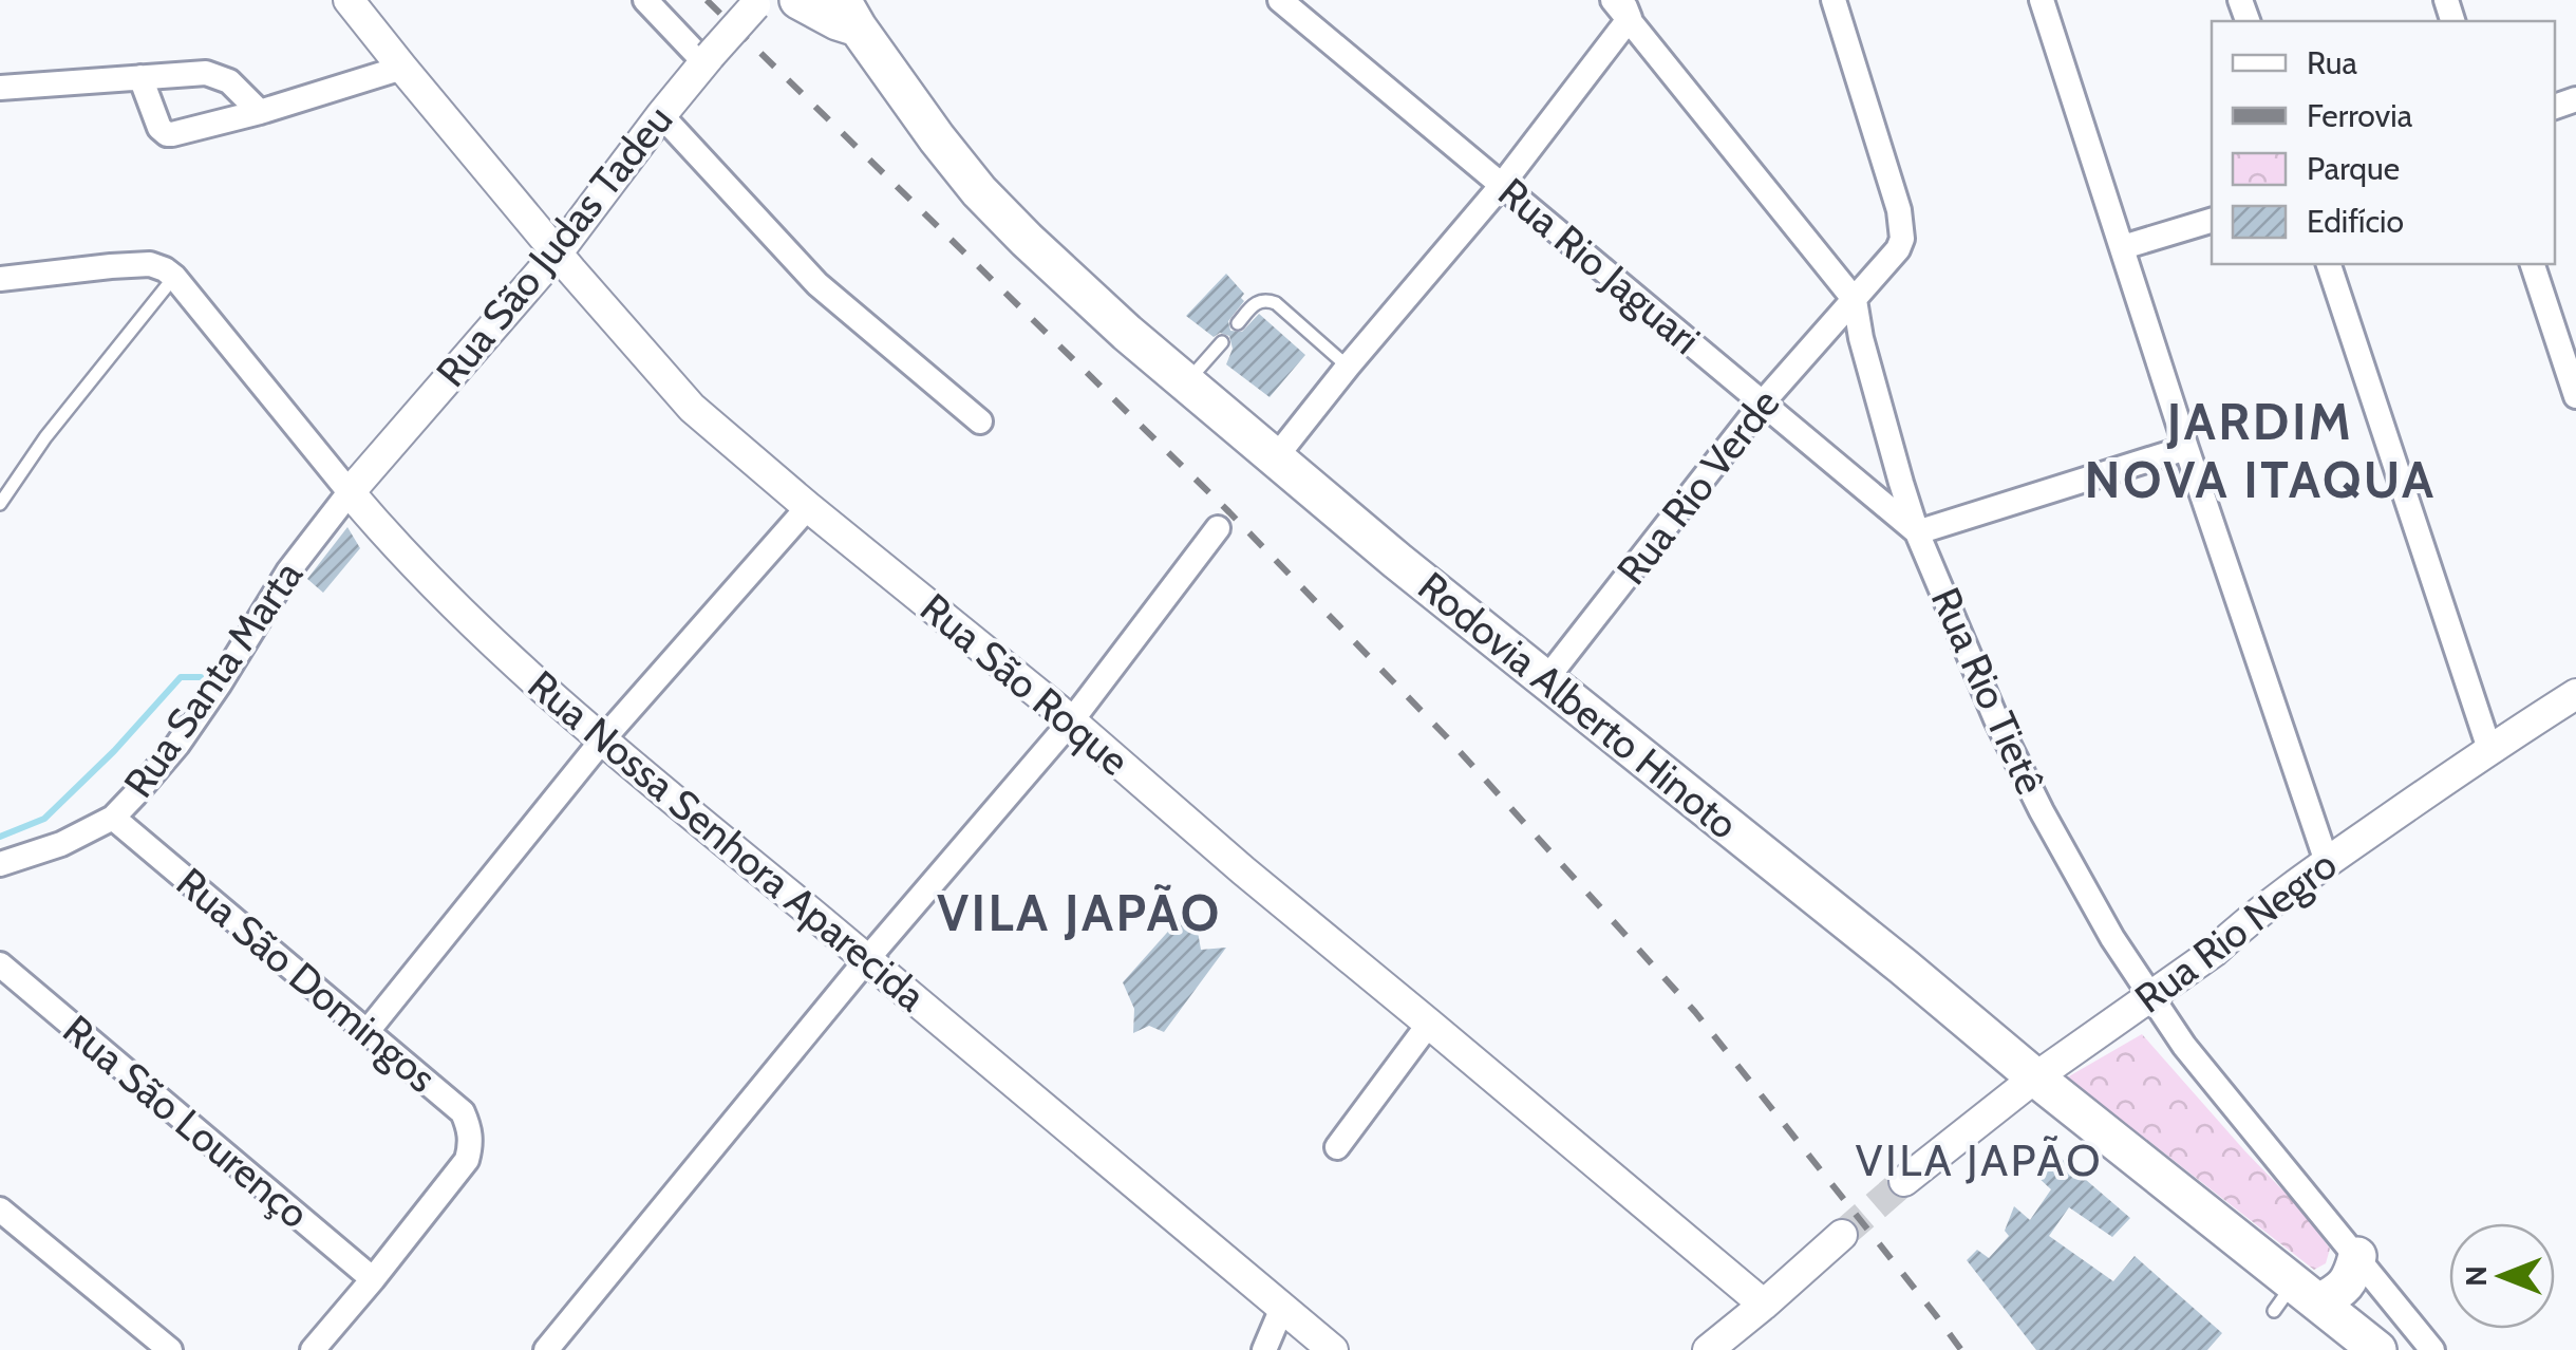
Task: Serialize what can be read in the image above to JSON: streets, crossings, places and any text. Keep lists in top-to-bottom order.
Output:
{
  "streets": {
    "main road": ["Rodovia Alberto Hinoto"],
    "street": [
      "Rua São Judas Tadeu",
      "Rua Rio Jaguari",
      "Rua Rio Verde",
      "Rua Santa Marta",
      "Rua São Roque",
      "Rua Rio Tietê",
      "Rua Nossa Senhora Aparecida",
      "Rua Rio Negro",
      "Rua São Domingos",
      "Rua São Lourenço"
    ]
  },
  "crossings": [
    ["Rua São Judas Tadeu", "Rua Santa Marta"],
    ["Rua São Judas Tadeu", "Rua São Roque"],
    ["Rua São Judas Tadeu", "Rua Nossa Senhora Aparecida"],
    ["Rua Rio Jaguari", "Rua Rio Verde"],
    ["Rua Rio Jaguari", "Rua Rio Tietê"],
    ["Rua Rio Verde", "Rua Rio Tietê"],
    ["Rua Rio Verde", "Rodovia Alberto Hinoto"],
    ["Rua Santa Marta", "Rua Nossa Senhora Aparecida"],
    ["Rua Santa Marta", "Rua São Domingos"],
    ["Rua Rio Tietê", "Rua Rio Negro"],
    ["Rodovia Alberto Hinoto", "Rua Rio Negro"],
    ["Rua São Domingos", "Rua São Lourenço"]
  ],
  "districts": ["JARDIM NOVA ITAQUA", "VILA JAPÃO", "VILA JAPÃO"],
  "legend": [
    "Rua",
    "Ferrovia",
    "Parque",
    "Edifício"
  ],
  "north": "left"
}
